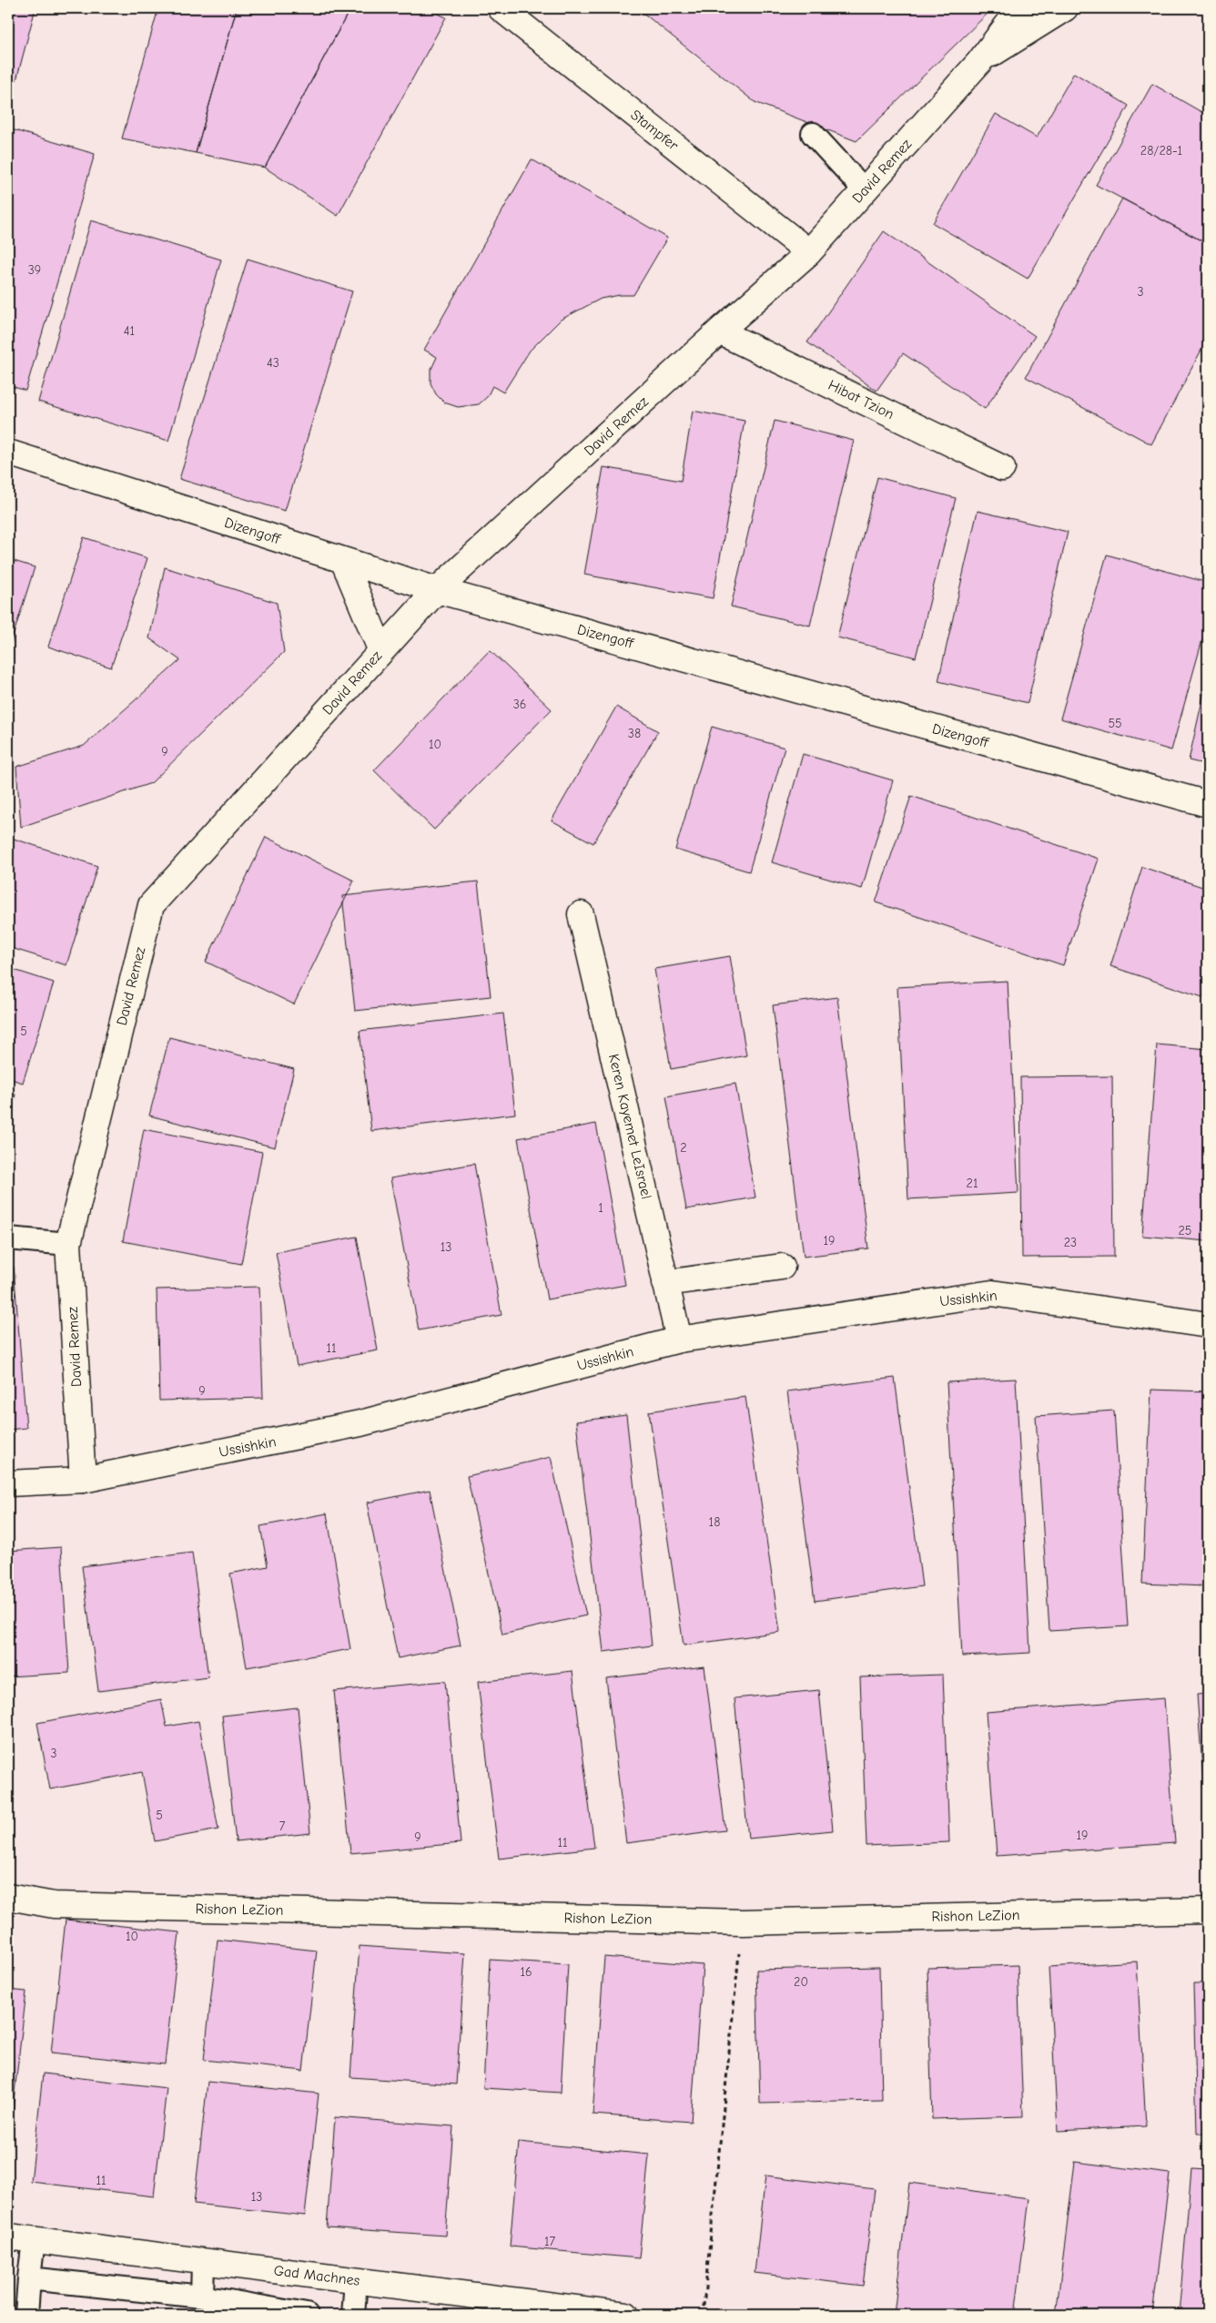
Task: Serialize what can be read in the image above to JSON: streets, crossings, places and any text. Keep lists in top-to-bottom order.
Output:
{
  "streets": {
    "street": [
      "Stampfer",
      "David Remez",
      "Hibat Tzion",
      "Dizengoff",
      "Keren Kayemet LeIsrael",
      "Ussishkin",
      "Rishon LeZion",
      "Gad Machnes"
    ]
  },
  "crossings": [
    ["Stampfer", "David Remez"],
    ["David Remez", "Hibat Tzion"],
    ["David Remez", "Dizengoff"],
    ["David Remez", "Ussishkin"],
    ["Keren Kayemet LeIsrael", "Ussishkin"]
  ],
  "house_numbers": [
    "28/28-1",
    "39",
    "3",
    "41",
    "43",
    "36",
    "55",
    "38",
    "10",
    "9",
    "5",
    "2",
    "21",
    "1",
    "25",
    "19",
    "23",
    "13",
    "11",
    "9",
    "18",
    "3",
    "5",
    "7",
    "19",
    "9",
    "11",
    "10",
    "16",
    "20",
    "11",
    "13",
    "17"
  ]
}
